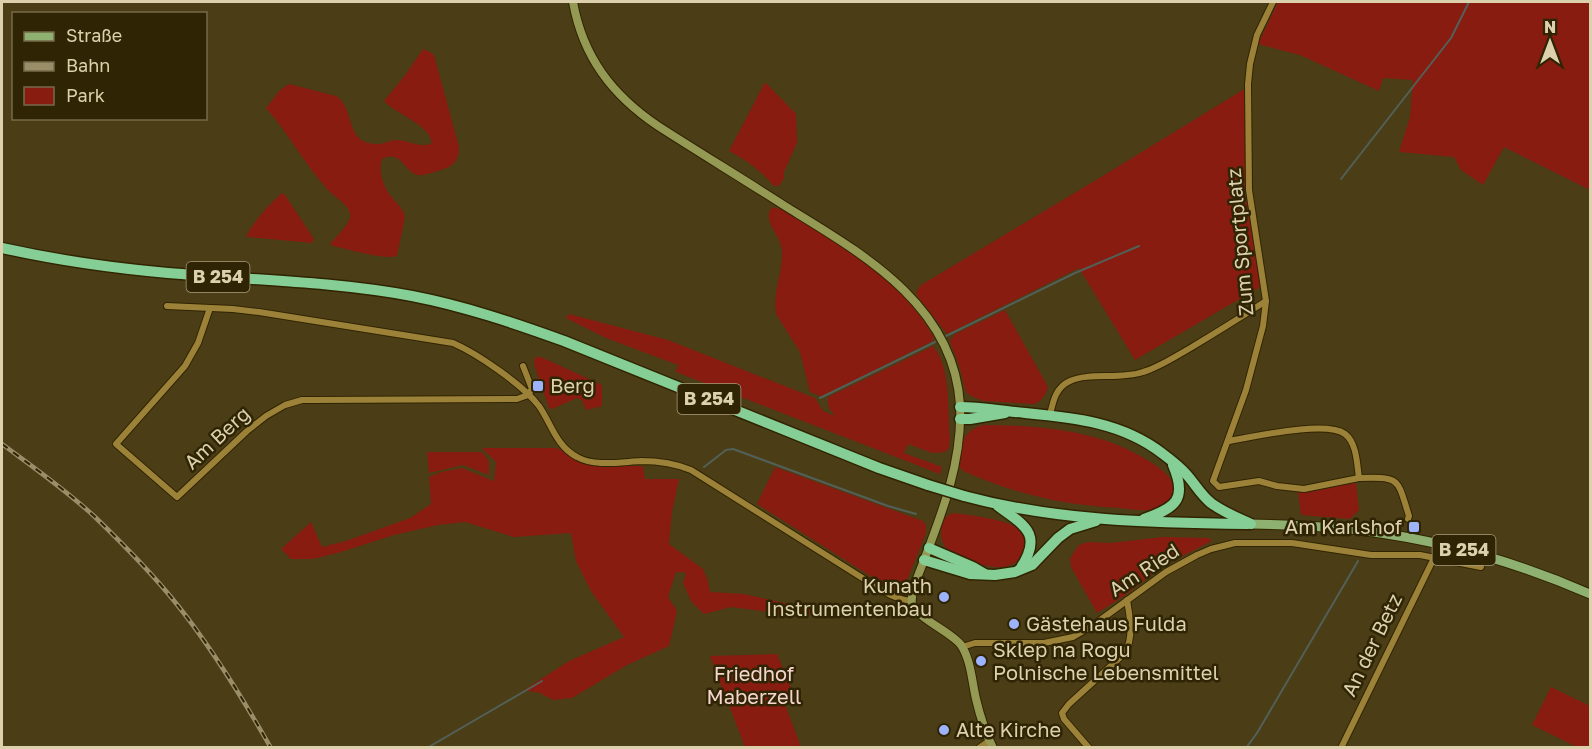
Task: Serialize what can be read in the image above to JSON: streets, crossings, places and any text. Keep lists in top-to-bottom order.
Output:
{
  "streets": {
    "highway": ["B 254"],
    "street": [
      "Zum Sportplatz",
      "Am Berg",
      "Am Ried",
      "An der Betz"
    ]
  },
  "crossings": [
    ["Am Ried", "An der Betz"]
  ],
  "parks": ["Friedhof Maberzell"],
  "places": {
    "transit": ["Berg", "Am Karlshof"],
    "other": [
      "Kunath Instrumentenbau",
      "Gästehaus Fulda",
      "Sklep na Rogu Polnische Lebensmittel",
      "Alte Kirche"
    ]
  },
  "legend": ["Straße", "Bahn", "Park"],
  "north": "top"
}
